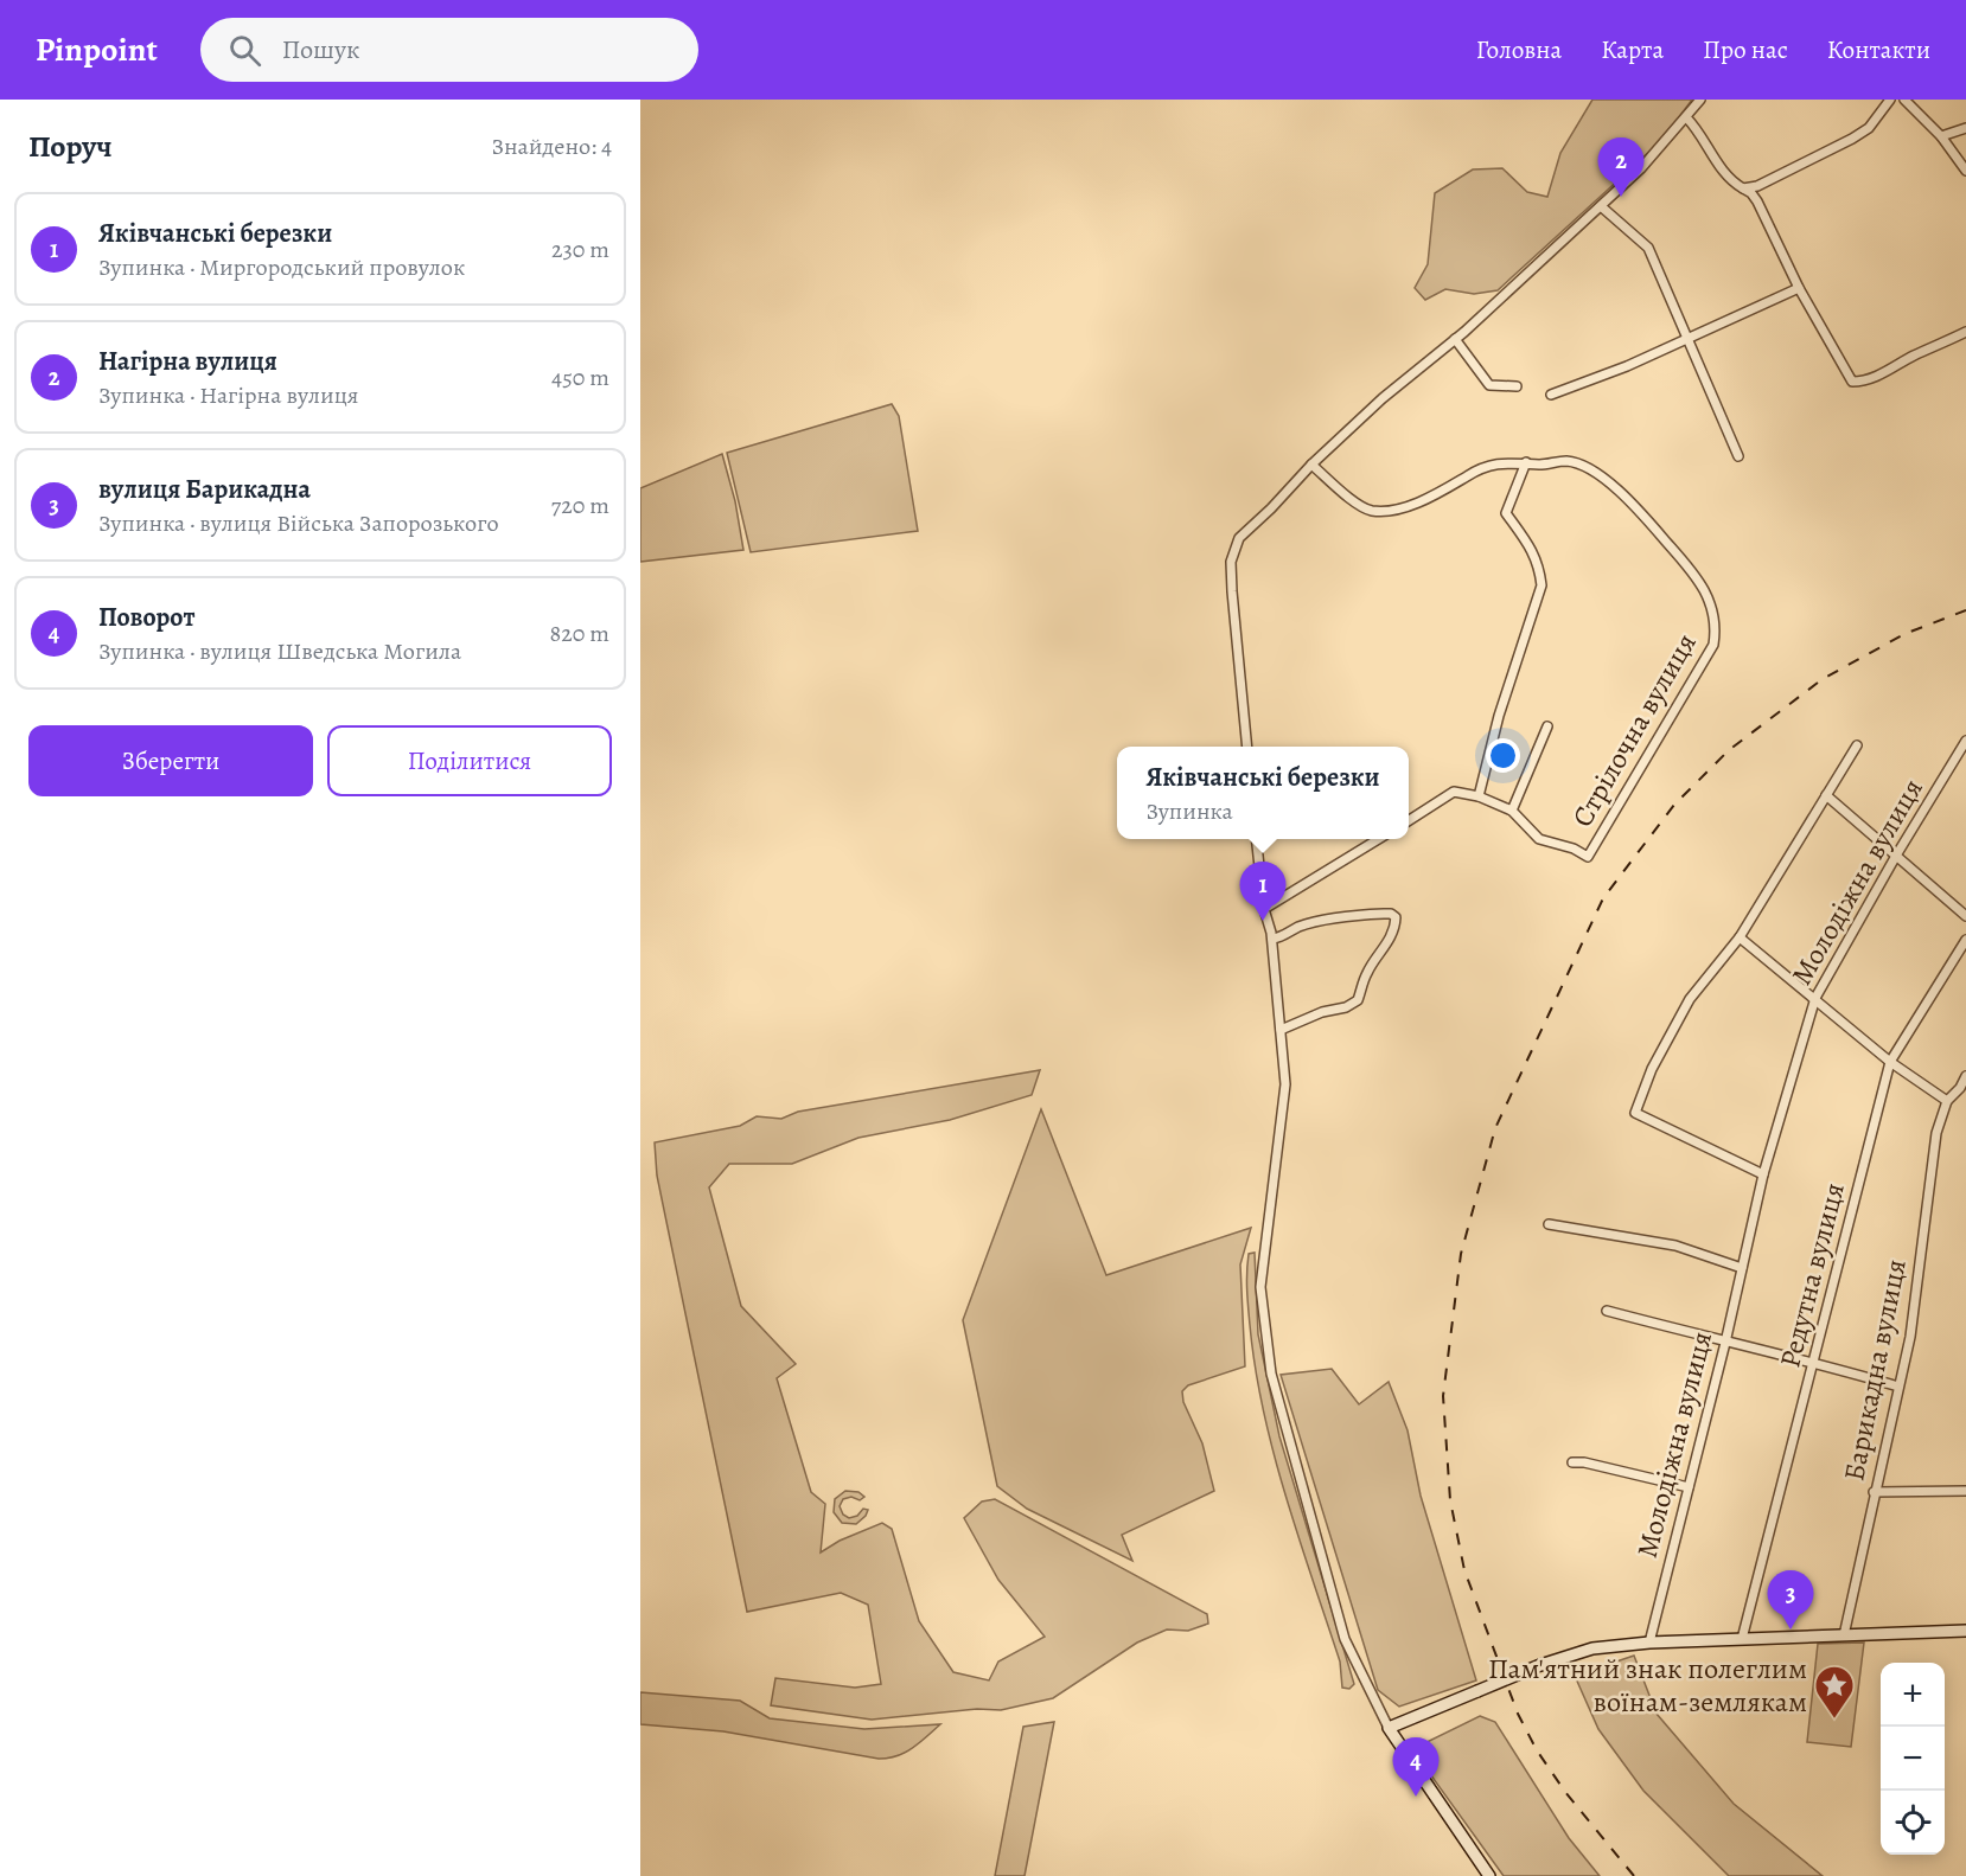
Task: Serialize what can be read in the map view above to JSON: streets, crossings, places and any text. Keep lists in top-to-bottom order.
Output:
{
  "streets": {
    "street": [
      "Стрілочна вулиця",
      "Молодіжна вулиця",
      "Редутна вулиця",
      "Барикадна вулиця"
    ]
  },
  "places": {
    "place": ["Пам'ятний знак полеглим воїнам-землякам"]
  },
  "page": {
    "header": "Pinpoint",
    "search": "Пошук",
    "nav": [
      "Головна",
      "Карта",
      "Про нас",
      "Контакти"
    ],
    "heading": ["Поруч", "Знайдено: 4"],
    "pins": [
      "2",
      "1",
      "3",
      "4"
    ],
    "list": [
      {
        "mark": "1",
        "name": "Яківчанські березки",
        "note": "Зупинка · Миргородський провулок",
        "value": "230 m"
      },
      {
        "mark": "2",
        "name": "Нагірна вулиця",
        "note": "Зупинка · Нагірна вулиця",
        "value": "450 m"
      },
      {
        "mark": "3",
        "name": "вулиця Барикадна",
        "note": "Зупинка · вулиця Війська Запорозького",
        "value": "720 m"
      },
      {
        "mark": "4",
        "name": "Поворот",
        "note": "Зупинка · вулиця Шведська Могила",
        "value": "820 m"
      }
    ],
    "buttons": ["Зберегти", "Поділитися"],
    "popup": ["Яківчанські березки", "Зупинка"],
    "map_buttons": ["+", "−"]
  }
}
